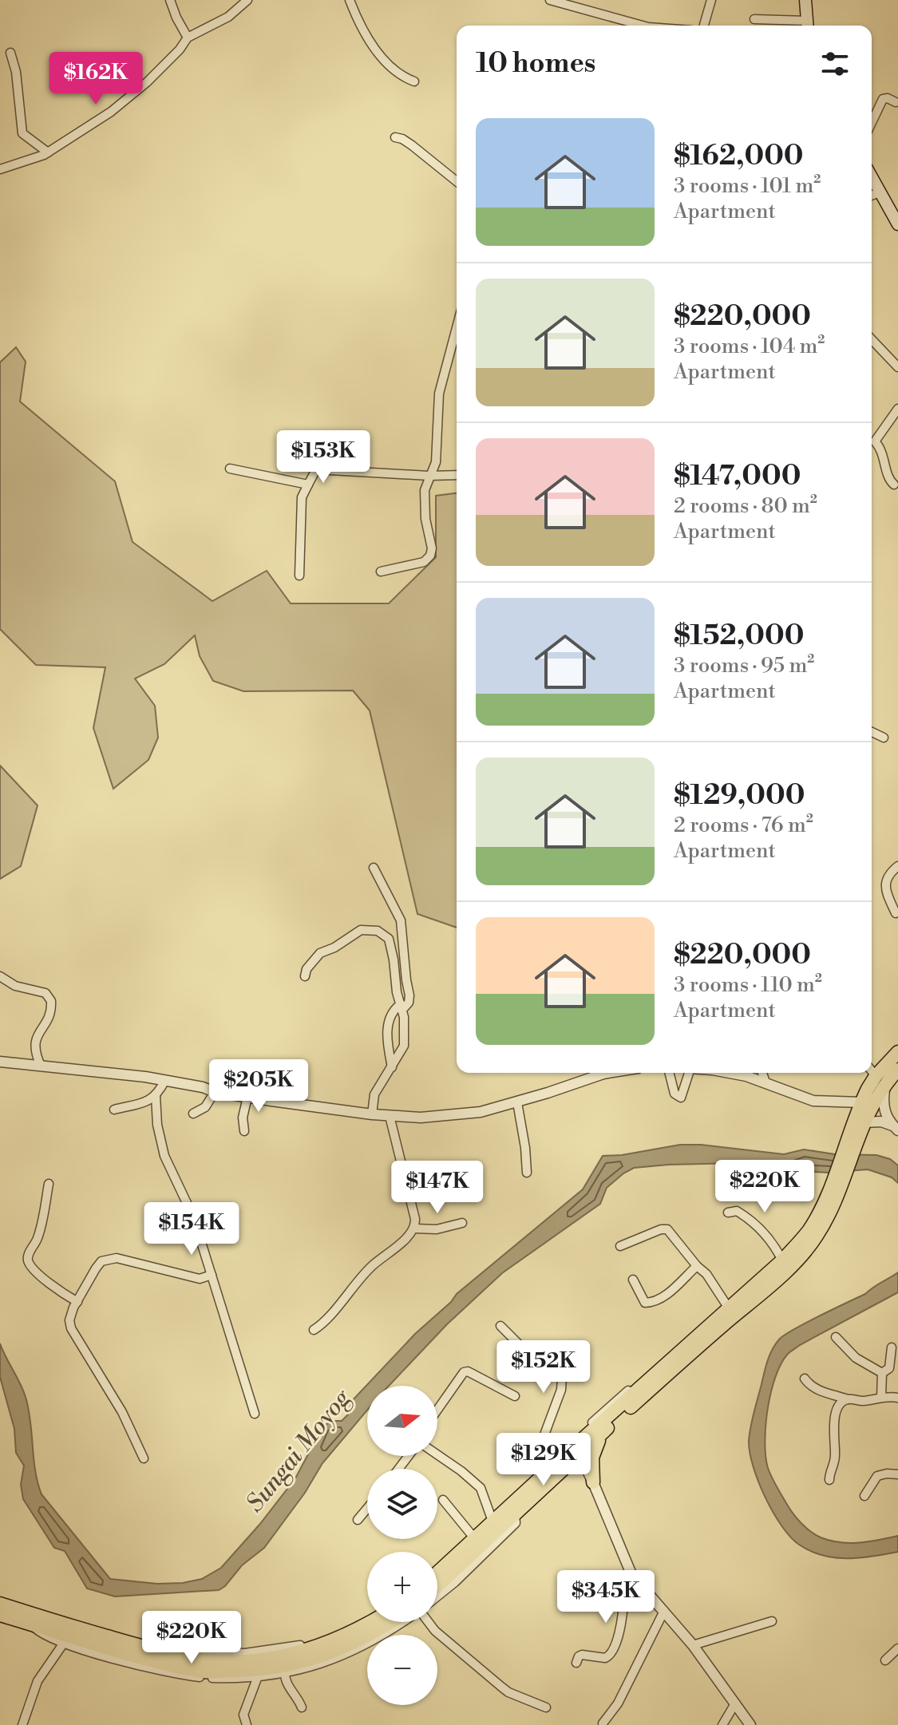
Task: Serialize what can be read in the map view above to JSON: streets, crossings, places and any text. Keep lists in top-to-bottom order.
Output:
{
  "water": ["Sungai Moyog"],
  "north": "right",
  "page": {
    "heading": "10 homes",
    "price": [
      "$162K",
      "$153K",
      "$205K",
      "$220K",
      "$147K",
      "$154K",
      "$152K",
      "$129K",
      "$345K",
      "$220K"
    ],
    "list": [
      {
        "name": "$162,000",
        "note": "3 rooms · 101 m² · Apartment"
      },
      {
        "name": "$220,000",
        "note": "3 rooms · 104 m² · Apartment"
      },
      {
        "name": "$147,000",
        "note": "2 rooms · 80 m² · Apartment"
      },
      {
        "name": "$152,000",
        "note": "3 rooms · 95 m² · Apartment"
      },
      {
        "name": "$129,000",
        "note": "2 rooms · 76 m² · Apartment"
      },
      {
        "name": "$220,000",
        "note": "3 rooms · 110 m² · Apartment"
      }
    ],
    "map_buttons": ["+", "−"]
  }
}
